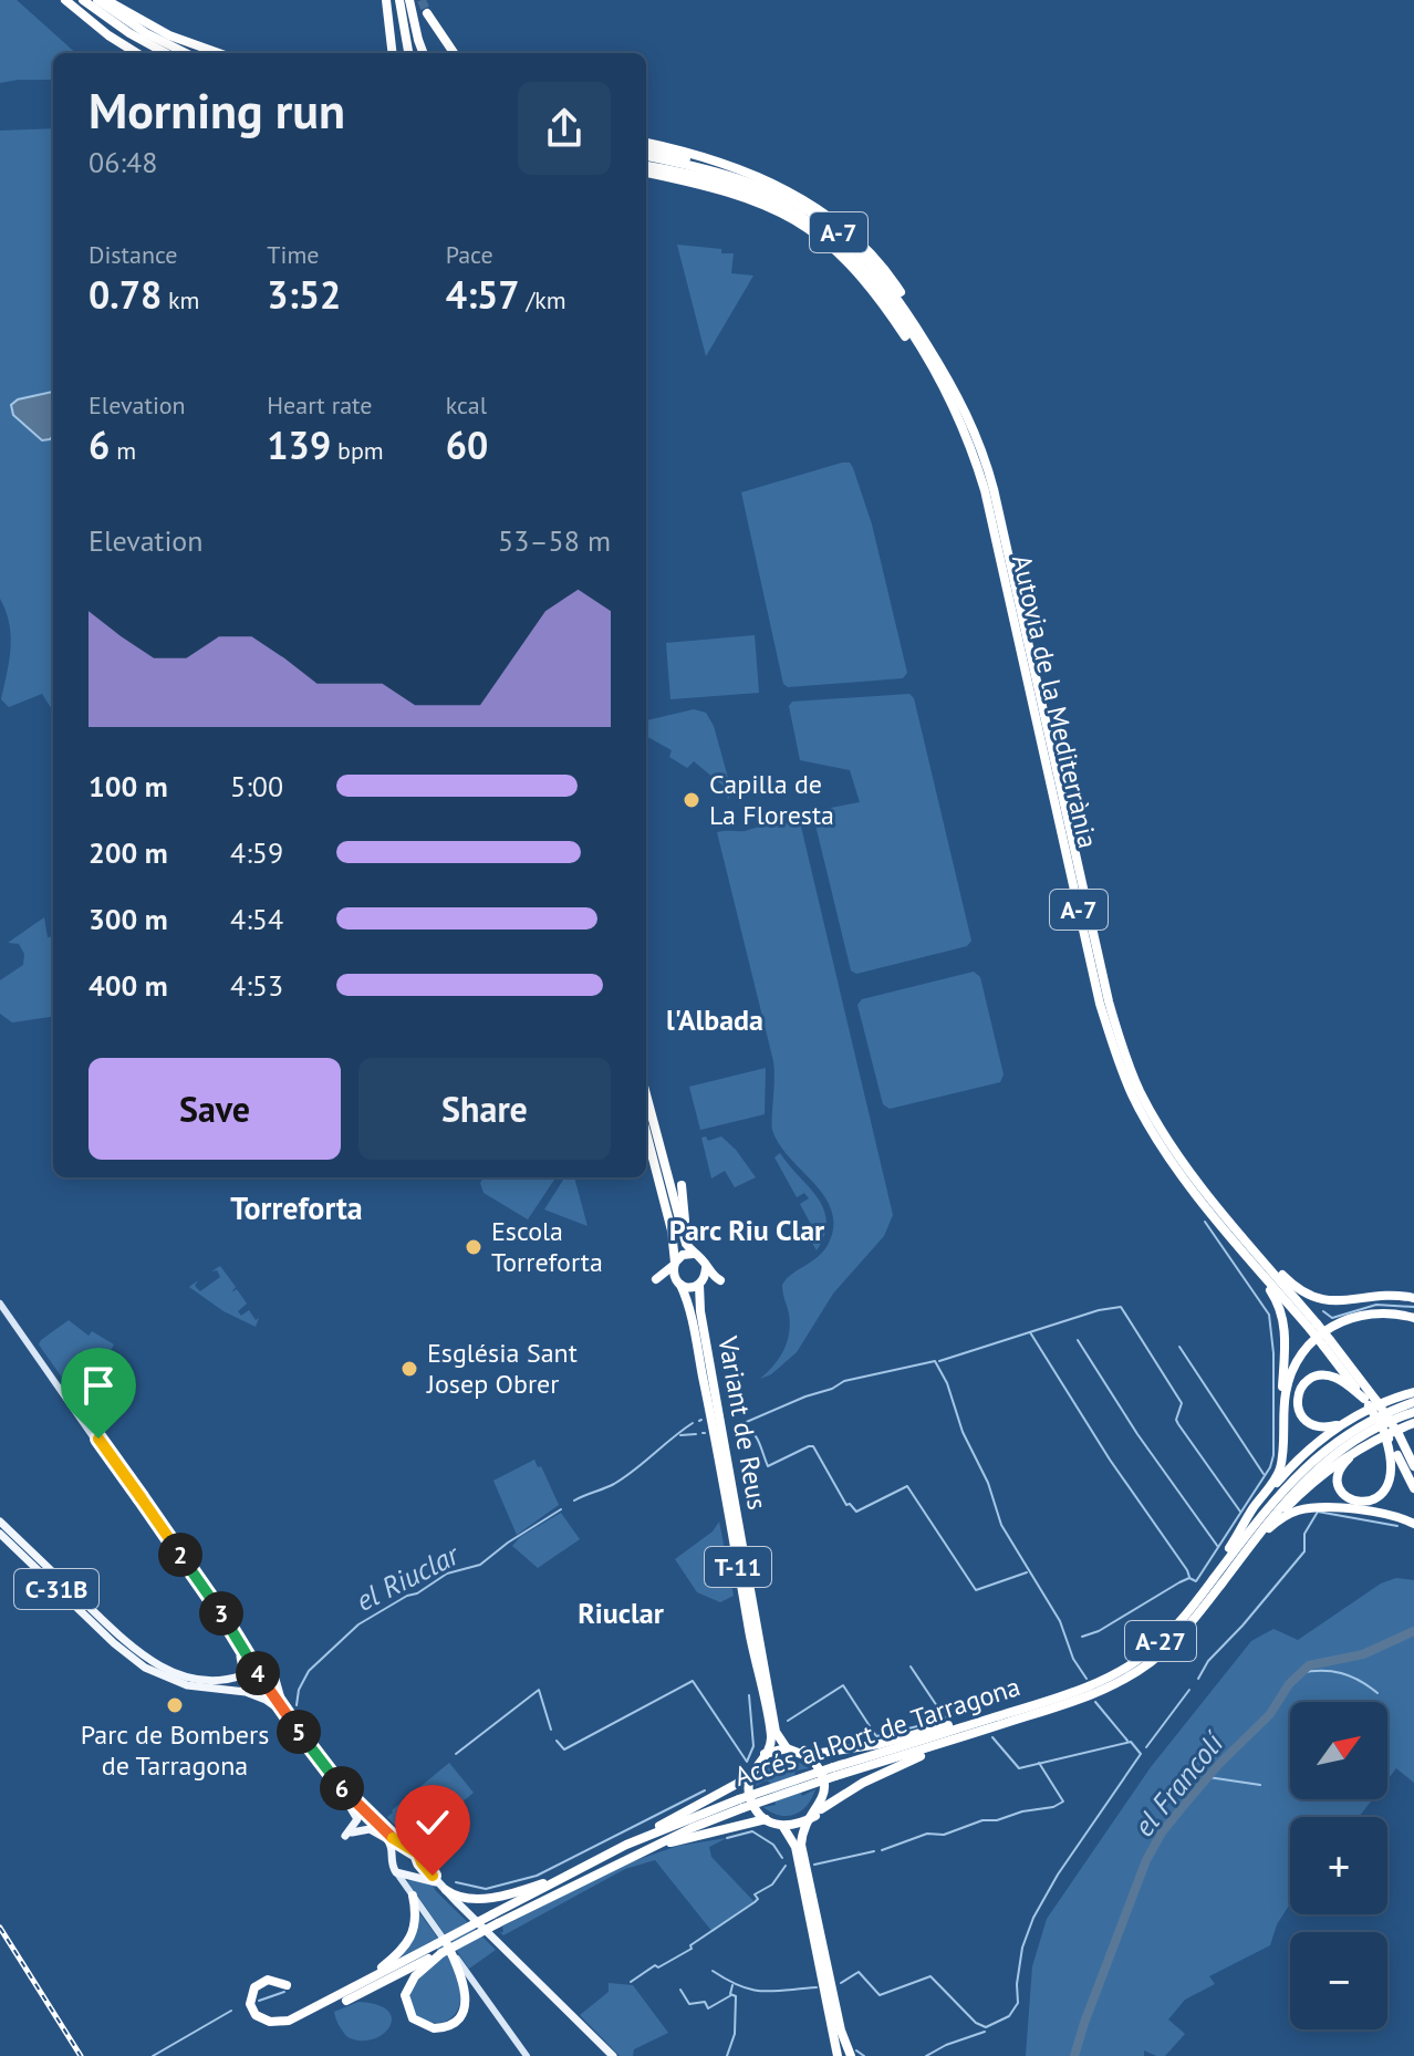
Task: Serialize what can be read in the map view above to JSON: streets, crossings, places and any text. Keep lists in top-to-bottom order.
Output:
{
  "streets": {
    "highway": [
      "A-7",
      "Autovia de la Mediterrània",
      "Variant de Reus",
      "T-11",
      "A-27",
      "Accés al Port de Tarragona"
    ],
    "main road": ["C-31B"]
  },
  "crossings": [
    ["Autovia de la Mediterrània", "A-27"],
    ["Autovia de la Mediterrània", "Accés al Port de Tarragona"],
    ["Variant de Reus", "T-11"],
    ["A-27", "Accés al Port de Tarragona"]
  ],
  "districts": [
    "l'Albada",
    "Torreforta",
    "Parc Riu Clar",
    "Riuclar"
  ],
  "water": ["el Riuclar", "el Francolí"],
  "places": [
    "Capilla de La Floresta",
    "Escola Torreforta",
    "Església Sant Josep Obrer",
    "Parc de Bombers de Tarragona"
  ],
  "north": "top right",
  "page": {
    "heading": ["Morning run", "06:48"],
    "stats": [
      ["Distance", "0.78 km"],
      ["Time", "3:52"],
      ["Pace", "4:57 /km"],
      ["Elevation", "6 m"],
      ["Heart rate", "139 bpm"],
      ["kcal", "60"]
    ],
    "chart": ["Elevation", "53–58 m"],
    "list": [
      {
        "name": "100 m",
        "note": "5:00"
      },
      {
        "name": "200 m",
        "note": "4:59"
      },
      {
        "name": "300 m",
        "note": "4:54"
      },
      {
        "name": "400 m",
        "note": "4:53"
      }
    ],
    "buttons": ["Save", "Share"],
    "pins": [
      "2",
      "3",
      "4",
      "5",
      "6"
    ],
    "map_buttons": ["+", "−"]
  }
}
